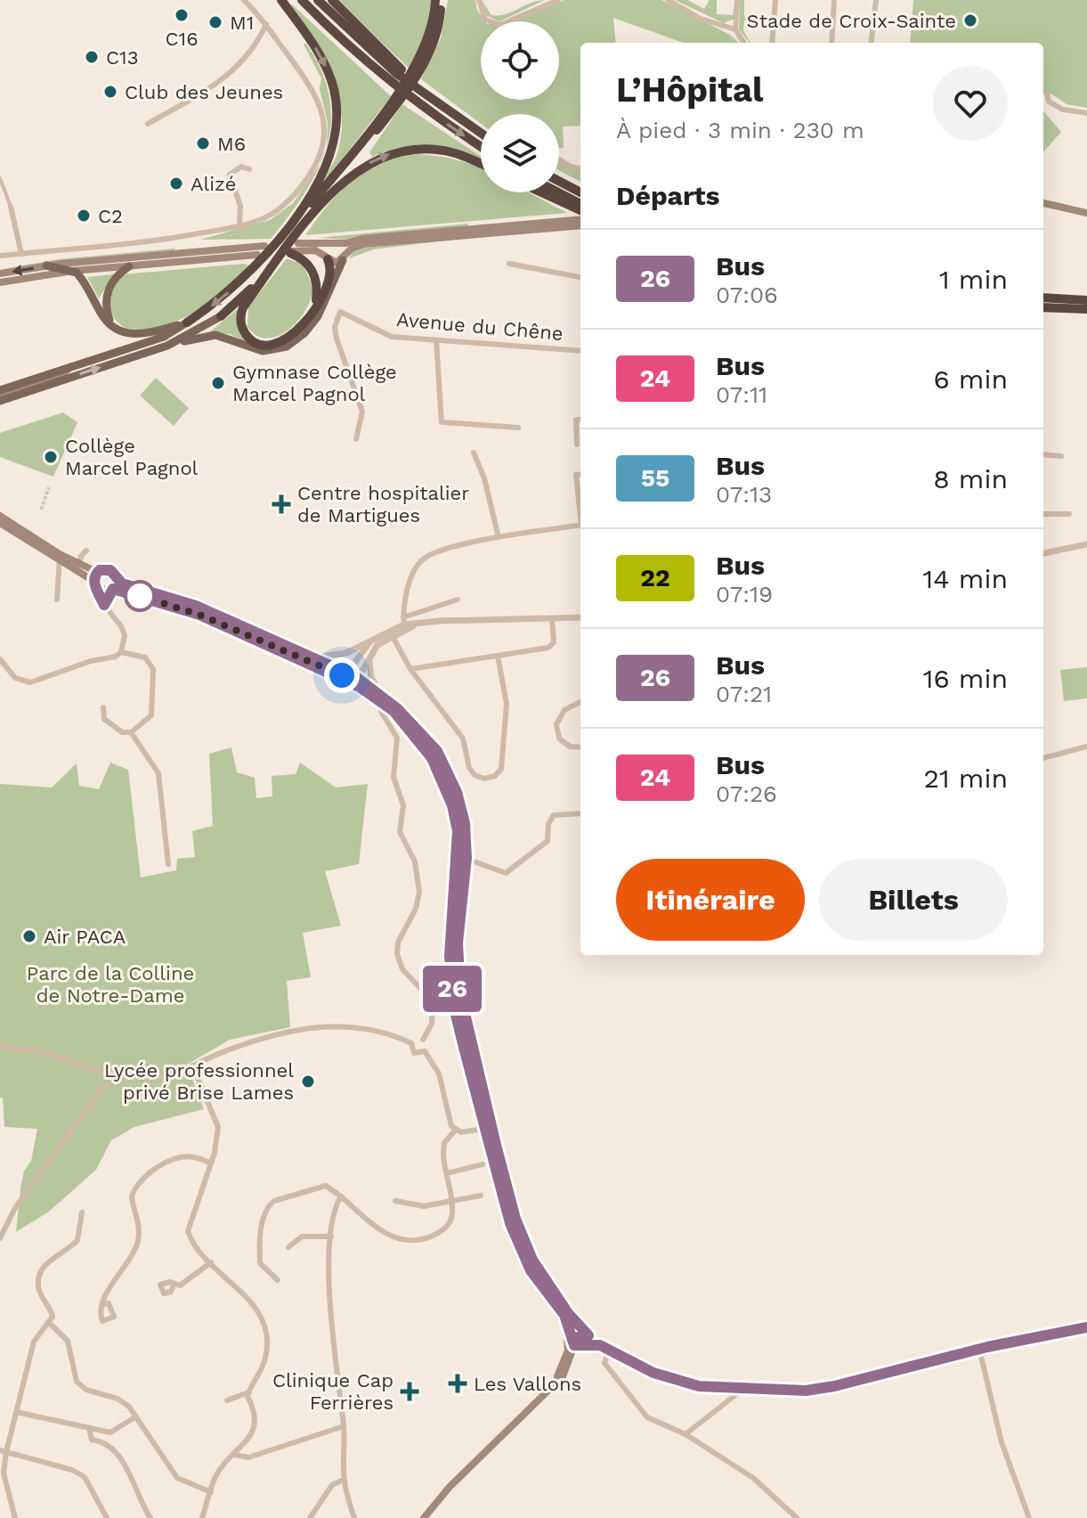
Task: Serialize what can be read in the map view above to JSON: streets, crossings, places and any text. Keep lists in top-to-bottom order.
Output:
{
  "streets": {
    "street": ["Avenue du Chêne"]
  },
  "parks": ["Parc de la Colline de Notre-Dame"],
  "places": {
    "other": [
      "C16",
      "Stade de Croix-Sainte",
      "M1",
      "C13",
      "Club des Jeunes",
      "M6",
      "Alizé",
      "C2",
      "Gymnase Collège Marcel Pagnol",
      "Collège Marcel Pagnol",
      "Air PACA",
      "Lycée professionnel privé Brise Lames"
    ],
    "health": ["Centre hospitalier de Martigues", "Les Vallons", "Clinique Cap Ferrières"]
  },
  "lines": ["bus line 26"],
  "page": {
    "on_map": "26",
    "heading": [
      ["L’Hôpital", "À pied · 3 min · 230 m"],
      "Départs"
    ],
    "list": [
      {
        "mark": "26",
        "name": "Bus",
        "note": "07:06",
        "value": "1 min"
      },
      {
        "mark": "24",
        "name": "Bus",
        "note": "07:11",
        "value": "6 min"
      },
      {
        "mark": "55",
        "name": "Bus",
        "note": "07:13",
        "value": "8 min"
      },
      {
        "mark": "22",
        "name": "Bus",
        "note": "07:19",
        "value": "14 min"
      },
      {
        "mark": "26",
        "name": "Bus",
        "note": "07:21",
        "value": "16 min"
      },
      {
        "mark": "24",
        "name": "Bus",
        "note": "07:26",
        "value": "21 min"
      }
    ],
    "buttons": ["Itinéraire", "Billets"]
  }
}
